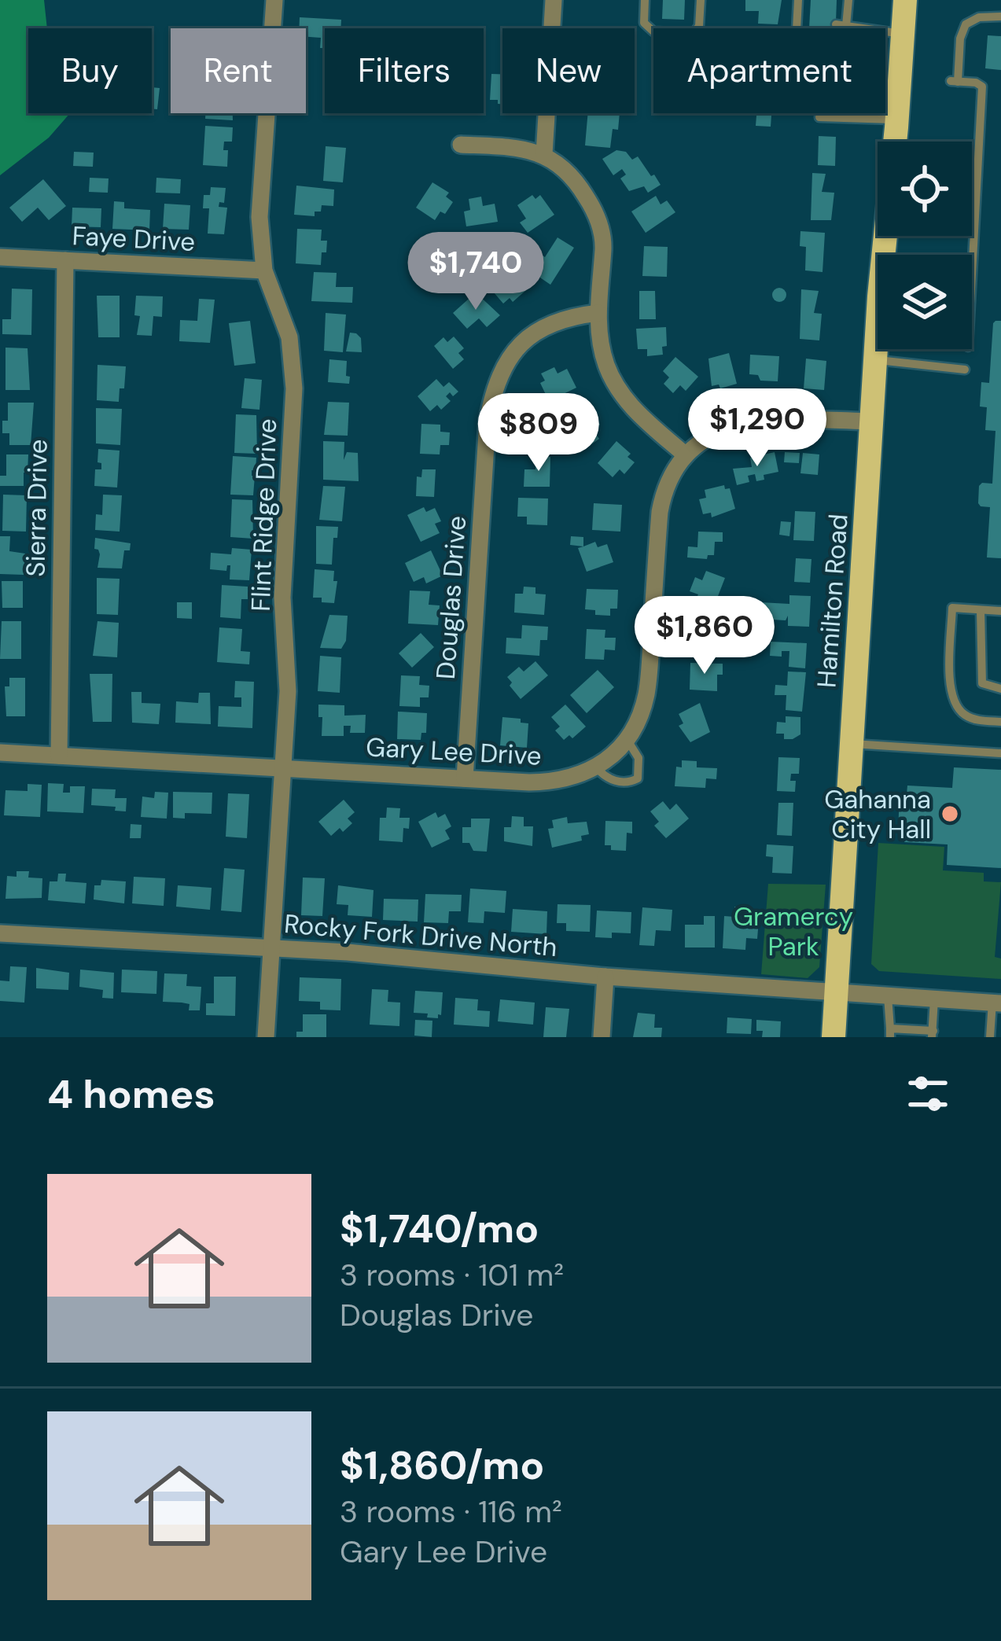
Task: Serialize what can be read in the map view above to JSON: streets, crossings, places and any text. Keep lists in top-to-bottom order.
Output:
{
  "streets": {
    "main road": ["Hamilton Road"],
    "street": [
      "Faye Drive",
      "Sierra Drive",
      "Flint Ridge Drive",
      "Douglas Drive",
      "Gary Lee Drive",
      "Rocky Fork Drive North"
    ]
  },
  "crossings": [
    ["Faye Drive", "Sierra Drive"],
    ["Faye Drive", "Flint Ridge Drive"],
    ["Sierra Drive", "Gary Lee Drive"],
    ["Flint Ridge Drive", "Gary Lee Drive"],
    ["Flint Ridge Drive", "Rocky Fork Drive North"],
    ["Douglas Drive", "Gary Lee Drive"],
    ["Hamilton Road", "Gary Lee Drive"],
    ["Hamilton Road", "Rocky Fork Drive North"]
  ],
  "parks": ["Gramercy Park"],
  "places": ["Gahanna City Hall"],
  "page": {
    "chip": [
      "Buy",
      "Rent",
      "Filters",
      "New",
      "Apartment"
    ],
    "price": [
      "$1,740",
      "$1,290",
      "$809",
      "$1,860"
    ],
    "heading": "4 homes",
    "list": [
      {
        "name": "$1,740/mo",
        "note": "3 rooms · 101 m² · Douglas Drive"
      },
      {
        "name": "$1,860/mo",
        "note": "3 rooms · 116 m² · Gary Lee Drive"
      }
    ]
  }
}
